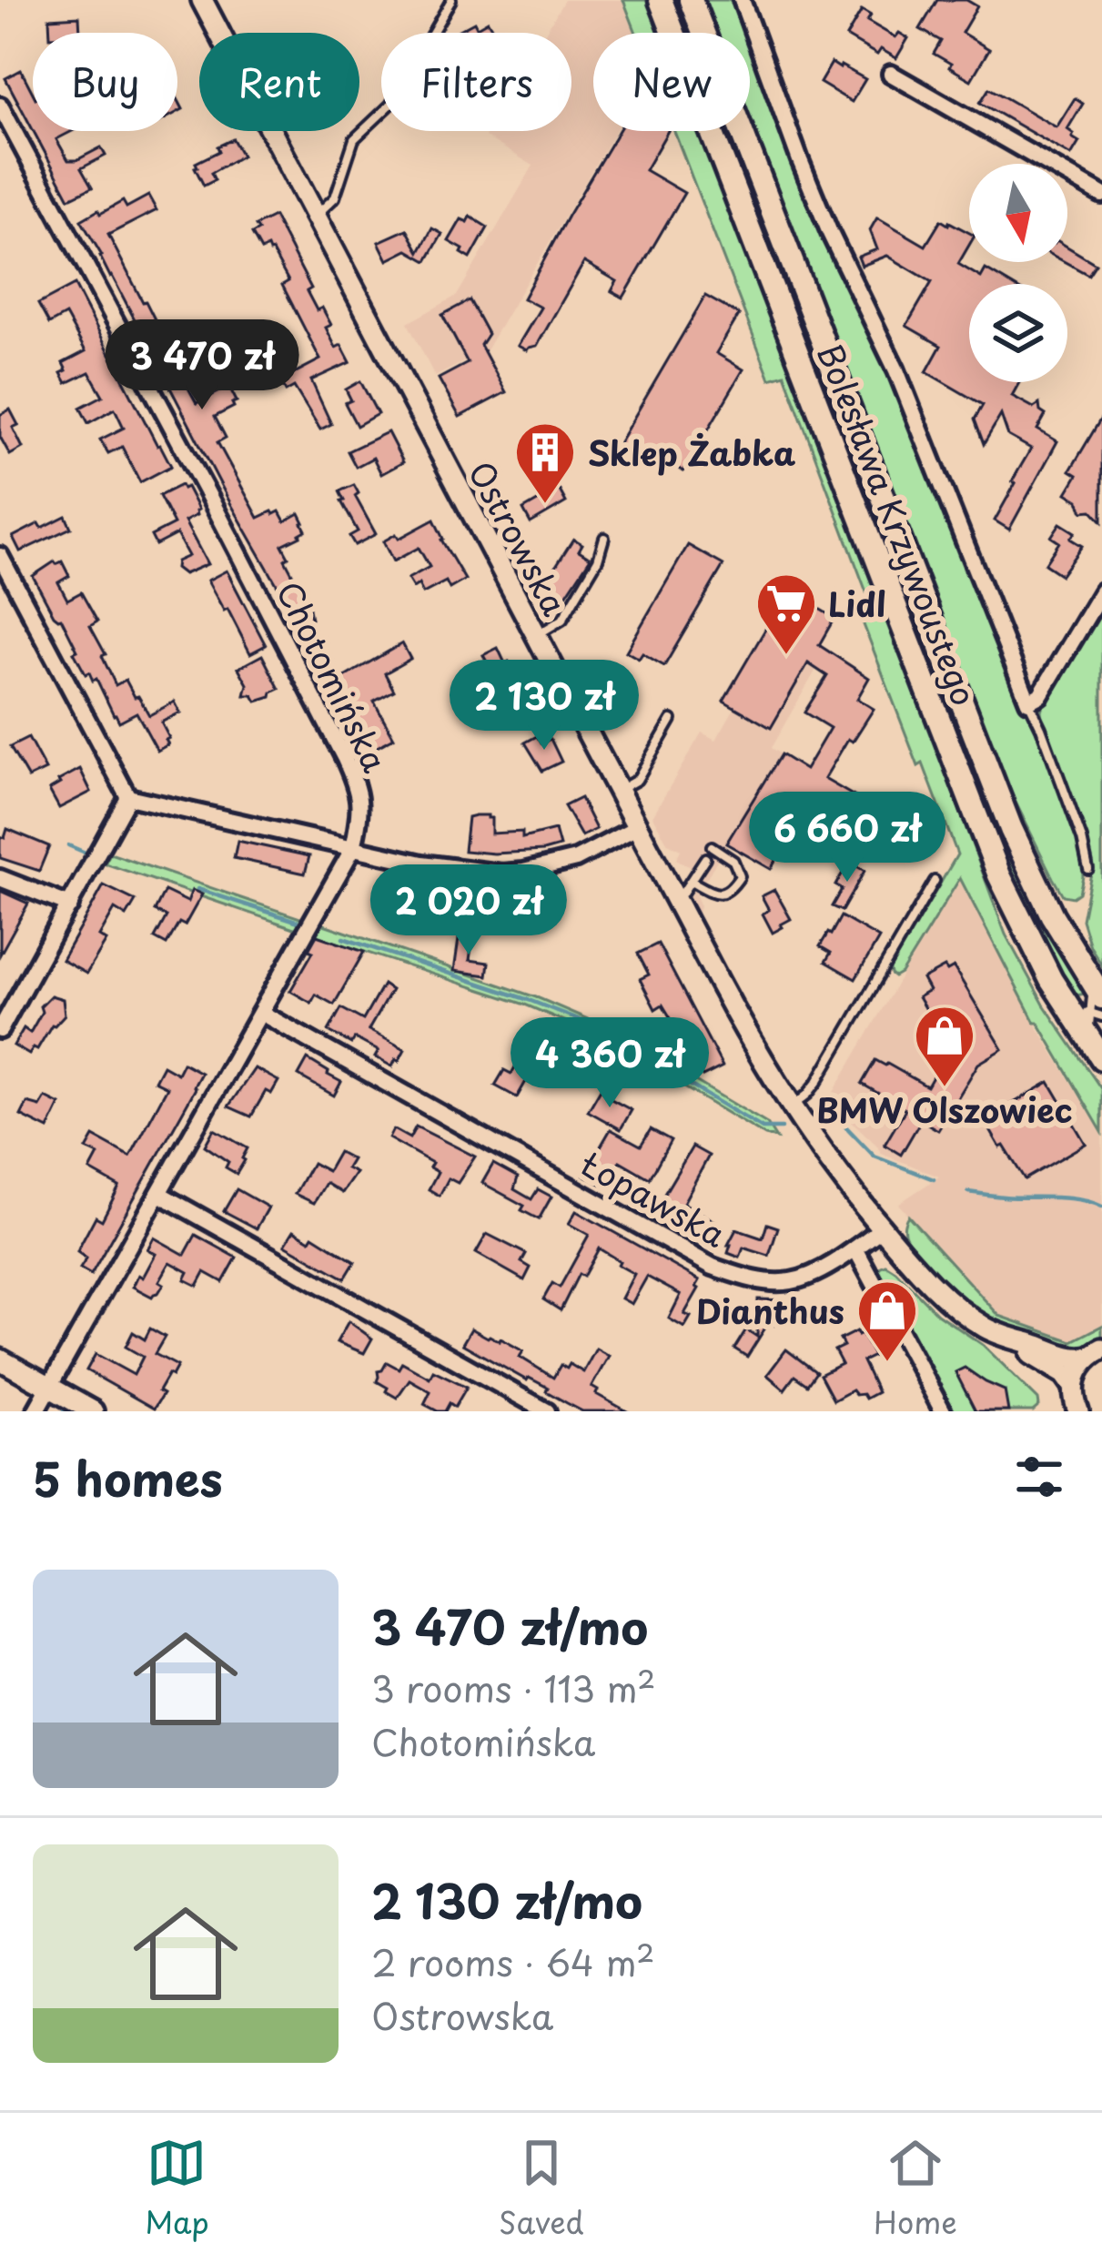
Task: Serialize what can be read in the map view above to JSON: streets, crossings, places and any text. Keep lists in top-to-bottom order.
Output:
{
  "streets": {
    "main road": ["Bolesława Krzywoustego"],
    "street": ["Ostrowska", "Chotomińska", "Łopawska"]
  },
  "crossings": [
    ["Ostrowska", "Łopawska"],
    ["Chotomińska", "Łopawska"]
  ],
  "places": {
    "building": ["Sklep Żabka"],
    "supermarket": ["Lidl"],
    "shop": ["BMW Olszowiec", "Dianthus"]
  },
  "north": "bottom",
  "page": {
    "chip": [
      "Buy",
      "Rent",
      "Filters",
      "New"
    ],
    "price": [
      "3 470 zł",
      "2 130 zł",
      "6 660 zł",
      "2 020 zł",
      "4 360 zł"
    ],
    "heading": "5 homes",
    "list": [
      {
        "name": "3 470 zł/mo",
        "note": "3 rooms · 113 m² · Chotomińska"
      },
      {
        "name": "2 130 zł/mo",
        "note": "2 rooms · 64 m² · Ostrowska"
      }
    ],
    "tabs": ["Map", "Saved", "Home"]
  }
}
